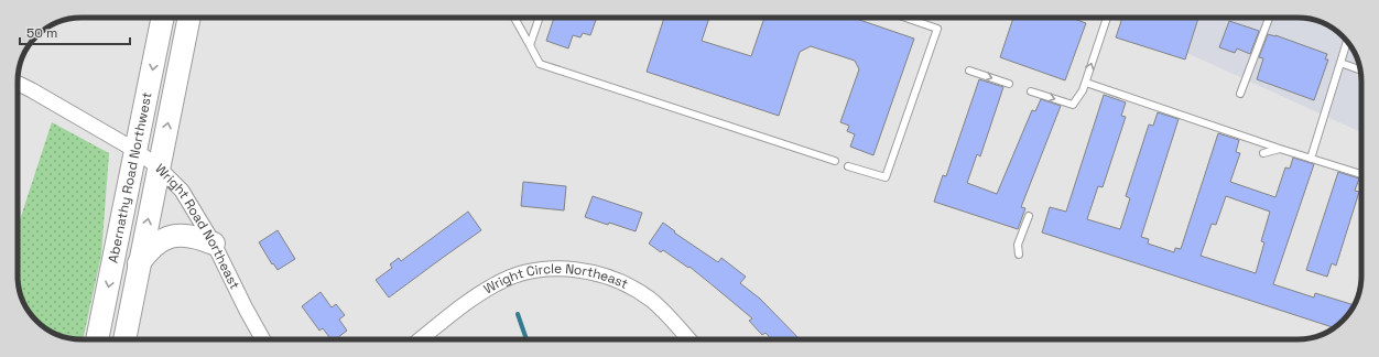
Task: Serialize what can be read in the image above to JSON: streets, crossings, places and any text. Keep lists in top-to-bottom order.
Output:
{
  "streets": {
    "main road": ["Abernathy Road Northwest"],
    "street": ["Wright Road Northeast", "Wright Circle Northeast"]
  },
  "crossings": [
    ["Abernathy Road Northwest", "Wright Road Northeast"]
  ],
  "scale_bar": "50 m"
}
